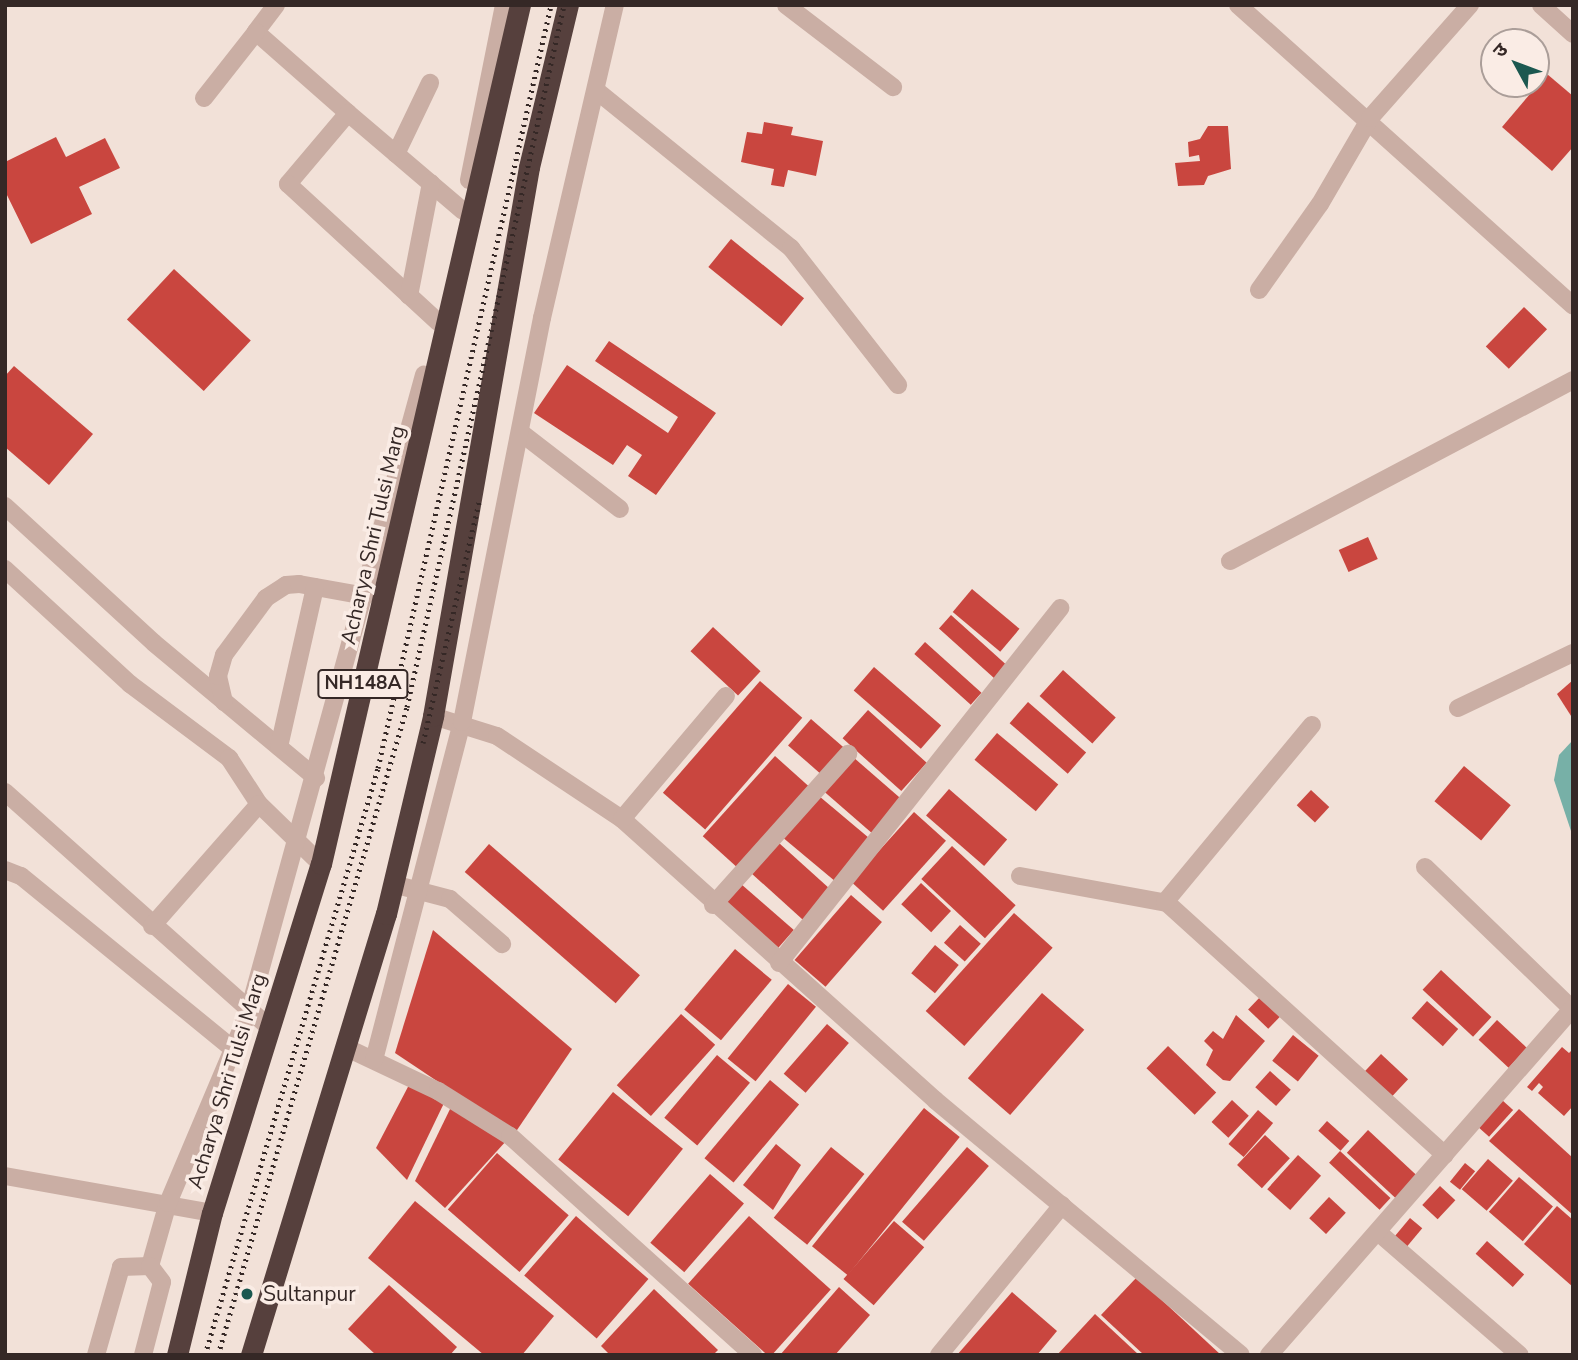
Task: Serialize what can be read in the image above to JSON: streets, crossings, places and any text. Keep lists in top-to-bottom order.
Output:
{
  "streets": {
    "highway": ["Acharya Shri Tulsi Marg", "NH148A"]
  },
  "places": ["Sultanpur"],
  "north": "top left"
}
